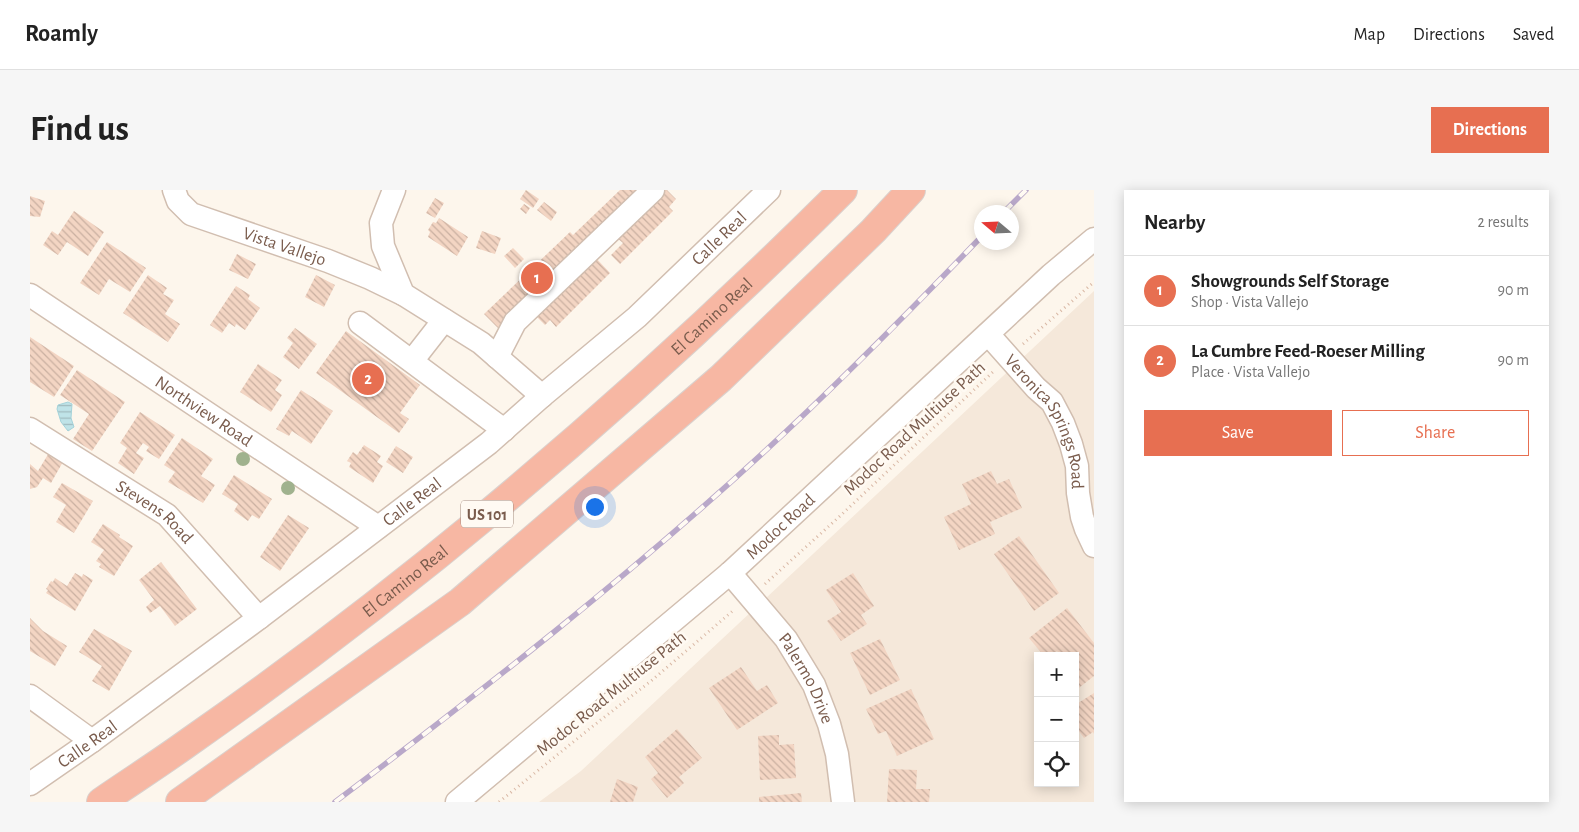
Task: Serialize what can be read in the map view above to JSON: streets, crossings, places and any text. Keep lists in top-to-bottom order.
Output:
{
  "streets": {
    "highway": ["El Camino Real", "US 101"],
    "street": [
      "Calle Real",
      "Vista Vallejo",
      "Northview Road",
      "Veronica Springs Road",
      "Stevens Road",
      "Modoc Road",
      "Palermo Drive"
    ],
    "path": ["Modoc Road Multiuse Path"]
  },
  "crossings": [
    ["Calle Real", "Vista Vallejo"],
    ["Calle Real", "Northview Road"],
    ["Calle Real", "Stevens Road"],
    ["Veronica Springs Road", "Modoc Road"],
    ["Modoc Road", "Palermo Drive"]
  ],
  "north": "left",
  "page": {
    "header": "Roamly",
    "nav": ["Map", "Directions", "Saved"],
    "buttons": [
      "Directions",
      ["Save", "Share"]
    ],
    "title": "Find us",
    "heading": ["Nearby", "2 results"],
    "list": [
      {
        "mark": "1",
        "name": "Showgrounds Self Storage",
        "note": "Shop · Vista Vallejo",
        "value": "90 m"
      },
      {
        "mark": "2",
        "name": "La Cumbre Feed-Roeser Milling",
        "note": "Place · Vista Vallejo",
        "value": "90 m"
      }
    ],
    "pins": ["1", "2"],
    "map_buttons": ["+", "−"]
  }
}
